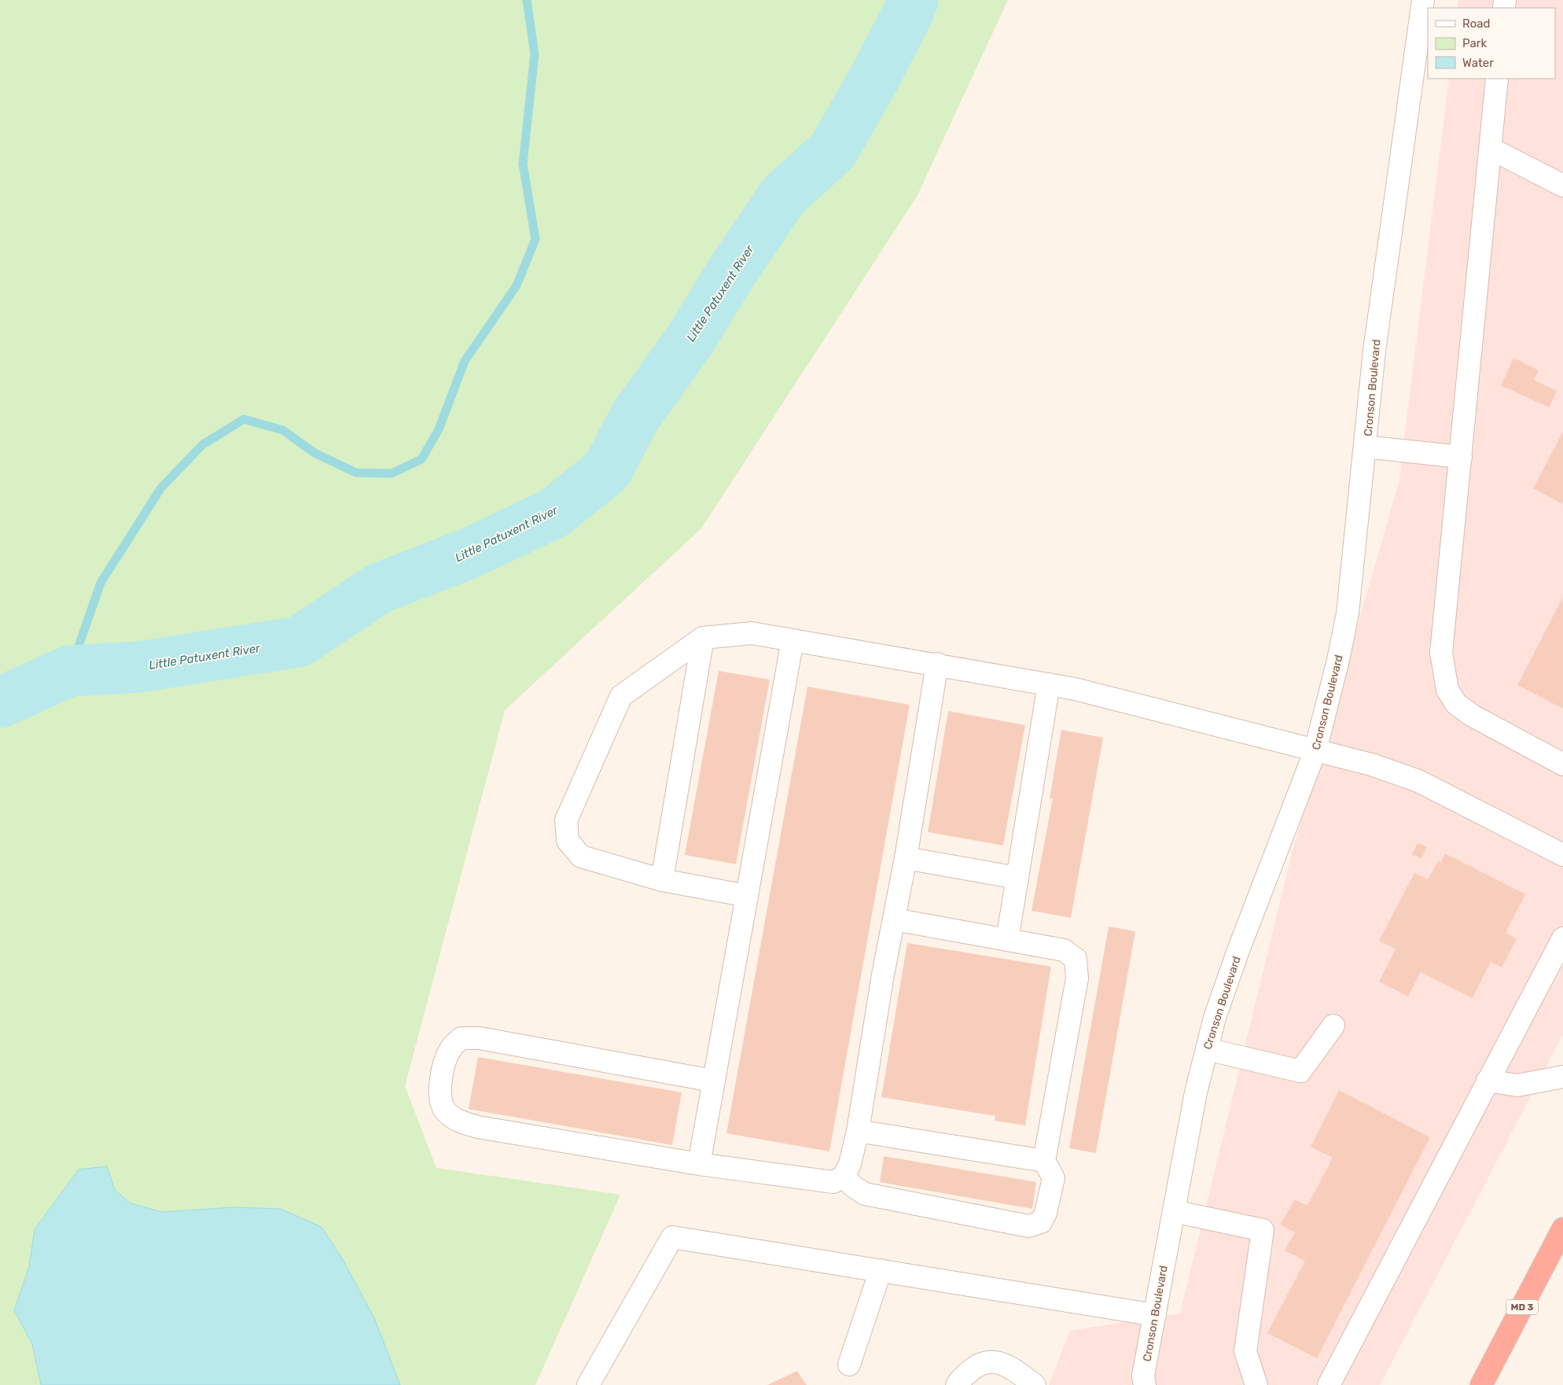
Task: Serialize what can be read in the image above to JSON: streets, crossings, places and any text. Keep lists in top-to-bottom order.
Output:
{
  "streets": {
    "highway": ["MD 3"],
    "street": ["Cronson Boulevard"]
  },
  "water": ["Little Patuxent River"],
  "legend": ["Road", "Park", "Water"]
}
